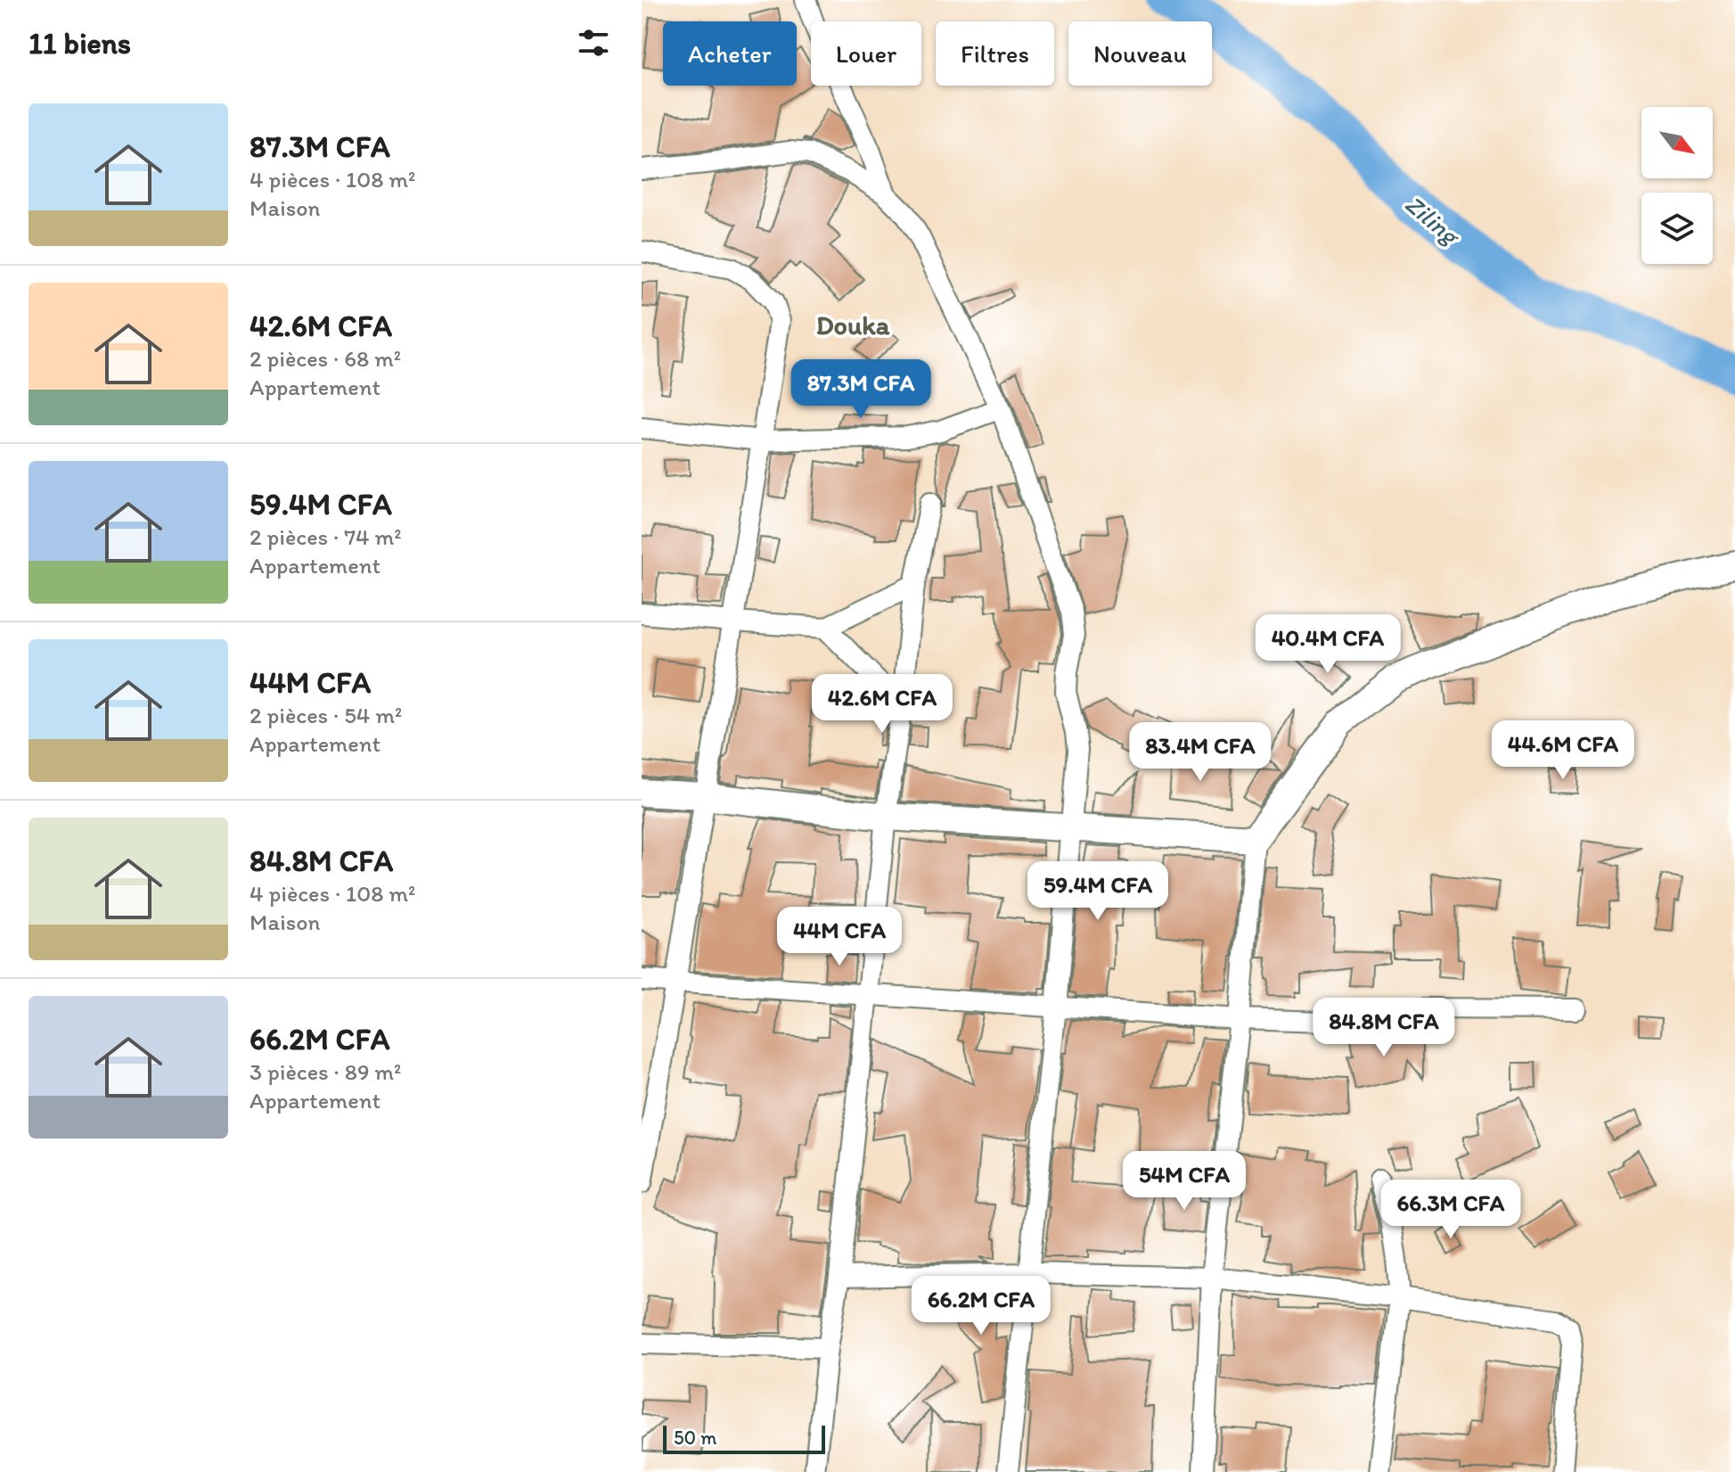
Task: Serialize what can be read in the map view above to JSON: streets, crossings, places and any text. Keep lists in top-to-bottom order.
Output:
{
  "districts": ["Douka"],
  "water": ["Ziling"],
  "scale_bar": "50 m",
  "north": "bottom right",
  "page": {
    "heading": "11 biens",
    "chip": [
      "Acheter",
      "Louer",
      "Filtres",
      "Nouveau"
    ],
    "list": [
      {
        "name": "87.3M CFA",
        "note": "4 pièces · 108 m² · Maison"
      },
      {
        "name": "42.6M CFA",
        "note": "2 pièces · 68 m² · Appartement"
      },
      {
        "name": "59.4M CFA",
        "note": "2 pièces · 74 m² · Appartement"
      },
      {
        "name": "44M CFA",
        "note": "2 pièces · 54 m² · Appartement"
      },
      {
        "name": "84.8M CFA",
        "note": "4 pièces · 108 m² · Maison"
      },
      {
        "name": "66.2M CFA",
        "note": "3 pièces · 89 m² · Appartement"
      }
    ],
    "price": [
      "87.3M CFA",
      "40.4M CFA",
      "42.6M CFA",
      "44.6M CFA",
      "83.4M CFA",
      "59.4M CFA",
      "44M CFA",
      "84.8M CFA",
      "54M CFA",
      "66.3M CFA",
      "66.2M CFA"
    ],
    "scale": "50 m"
  }
}
